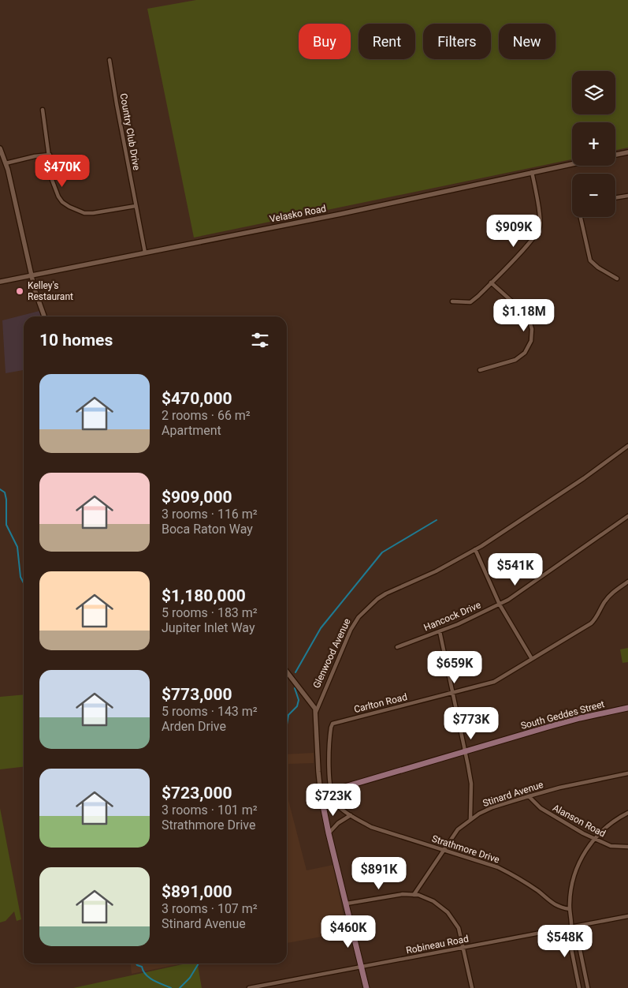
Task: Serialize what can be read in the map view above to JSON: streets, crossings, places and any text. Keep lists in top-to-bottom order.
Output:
{
  "streets": {
    "main road": ["Glenwood Avenue", "South Geddes Street"],
    "street": [
      "Country Club Drive",
      "Velasko Road",
      "Hancock Drive",
      "Carlton Road",
      "Stinard Avenue",
      "Alanson Road",
      "Strathmore Drive",
      "Robineau Road"
    ]
  },
  "crossings": [
    ["Country Club Drive", "Velasko Road"],
    ["Glenwood Avenue", "South Geddes Street"],
    ["Glenwood Avenue", "Robineau Road"],
    ["Carlton Road", "South Geddes Street"],
    ["Carlton Road", "Strathmore Drive"],
    ["South Geddes Street", "Strathmore Drive"],
    ["Stinard Avenue", "Alanson Road"],
    ["Stinard Avenue", "Strathmore Drive"]
  ],
  "places": ["Kelley's Restaurant"],
  "page": {
    "chip": [
      "Buy",
      "Rent",
      "Filters",
      "New"
    ],
    "map_buttons": ["+", "−"],
    "price": [
      "$470K",
      "$909K",
      "$1.18M",
      "$541K",
      "$659K",
      "$773K",
      "$723K",
      "$891K",
      "$460K",
      "$548K"
    ],
    "heading": "10 homes",
    "list": [
      {
        "name": "$470,000",
        "note": "2 rooms · 66 m² · Apartment"
      },
      {
        "name": "$909,000",
        "note": "3 rooms · 116 m² · Boca Raton Way"
      },
      {
        "name": "$1,180,000",
        "note": "5 rooms · 183 m² · Jupiter Inlet Way"
      },
      {
        "name": "$773,000",
        "note": "5 rooms · 143 m² · Arden Drive"
      },
      {
        "name": "$723,000",
        "note": "3 rooms · 101 m² · Strathmore Drive"
      },
      {
        "name": "$891,000",
        "note": "3 rooms · 107 m² · Stinard Avenue"
      }
    ]
  }
}
